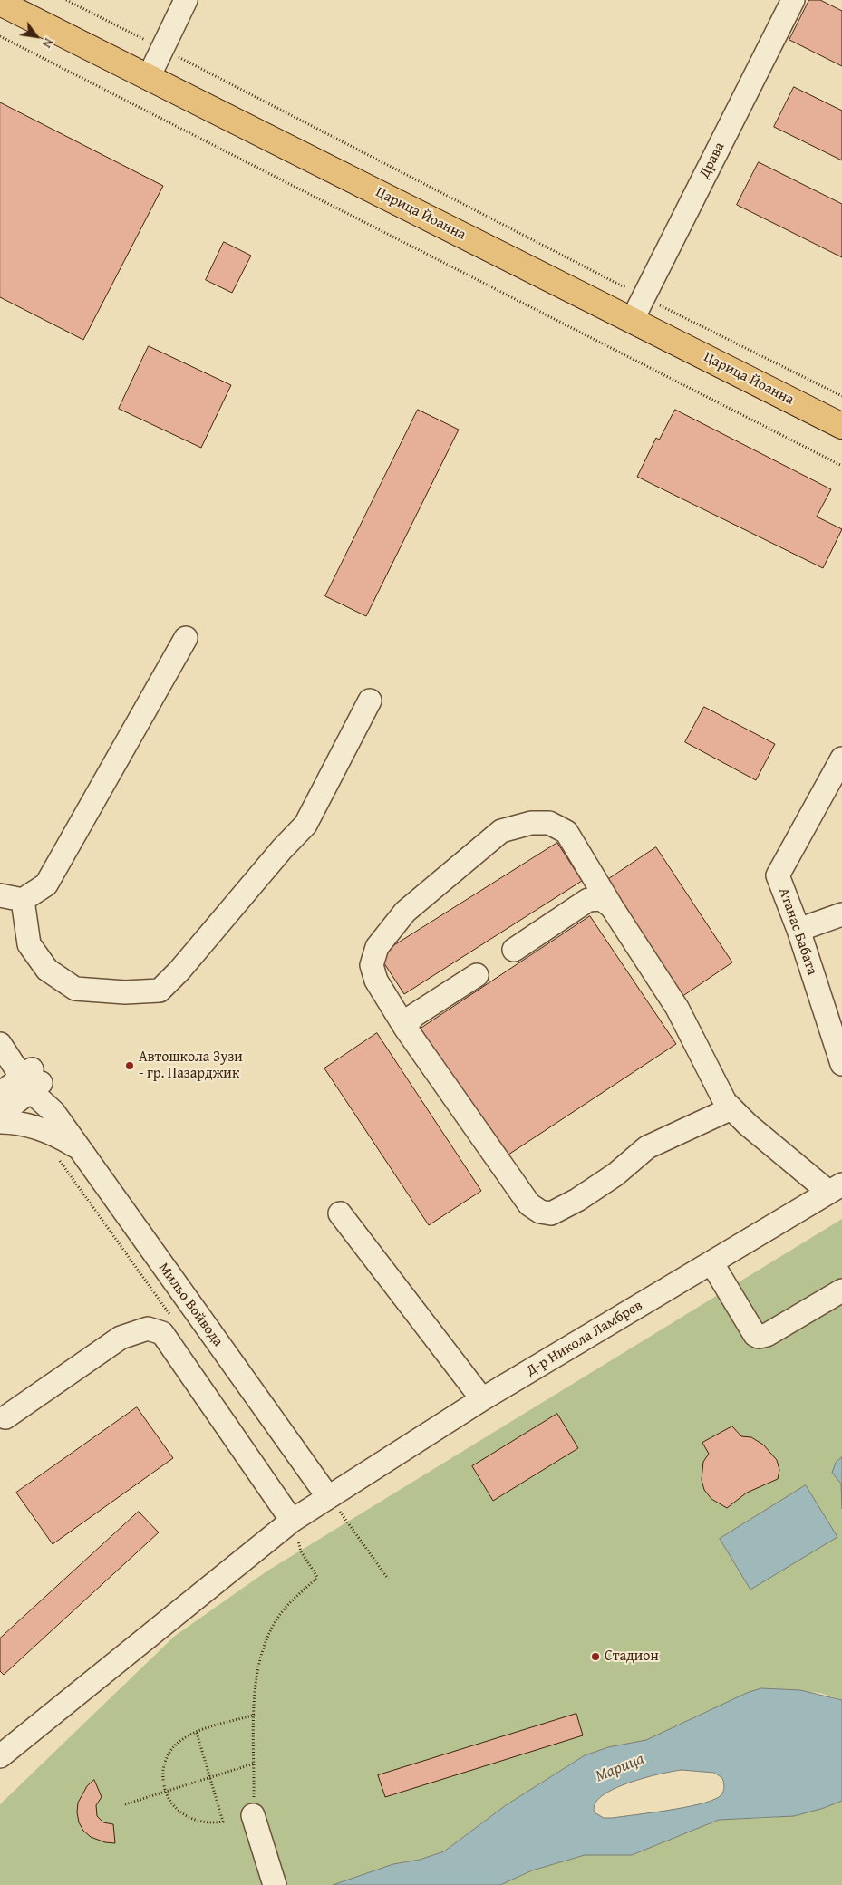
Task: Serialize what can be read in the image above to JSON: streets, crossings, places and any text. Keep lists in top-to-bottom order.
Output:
{
  "streets": {
    "main road": ["Царица Йоанна"],
    "street": [
      "Драва",
      "Атанас Бабата",
      "Мильо Войвода",
      "Д-р Никола Ламбрев"
    ]
  },
  "crossings": [
    ["Драва", "Царица Йоанна"],
    ["Мильо Войвода", "Д-р Никола Ламбрев"]
  ],
  "water": ["Марица"],
  "places": ["Автошкола Зузи - гр. Пазарджик", "Стадион"],
  "north": "bottom right"
}
